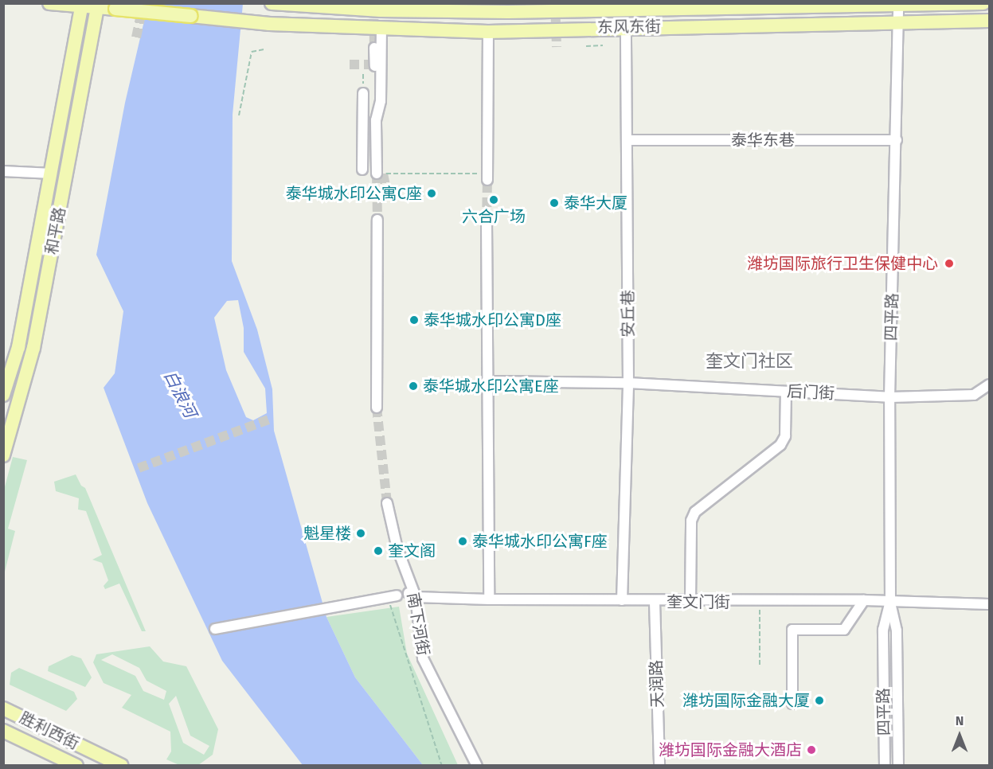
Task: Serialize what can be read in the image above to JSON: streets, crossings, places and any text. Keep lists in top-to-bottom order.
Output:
{
  "streets": {
    "main road": ["东风东街", "和平路", "胜利西街"],
    "street": [
      "泰华东巷",
      "安丘巷",
      "四平路",
      "后门街",
      "奎文门街",
      "南下河街",
      "天润路"
    ]
  },
  "crossings": [
    ["东风东街", "和平路"],
    ["东风东街", "安丘巷"],
    ["东风东街", "四平路"],
    ["泰华东巷", "安丘巷"],
    ["泰华东巷", "四平路"],
    ["安丘巷", "后门街"],
    ["安丘巷", "奎文门街"],
    ["四平路", "后门街"],
    ["四平路", "奎文门街"],
    ["奎文门街", "南下河街"],
    ["奎文门街", "天润路"]
  ],
  "districts": ["奎文门社区"],
  "water": ["白浪河"],
  "places": [
    "泰华城水印公寓C座",
    "六合广场",
    "泰华大厦",
    "潍坊国际旅行卫生保健中心",
    "泰华城水印公寓D座",
    "泰华城水印公寓E座",
    "魁星楼",
    "泰华城水印公寓F座",
    "奎文阁",
    "潍坊国际金融大厦",
    "潍坊国际金融大酒店"
  ],
  "north": "top"
}
